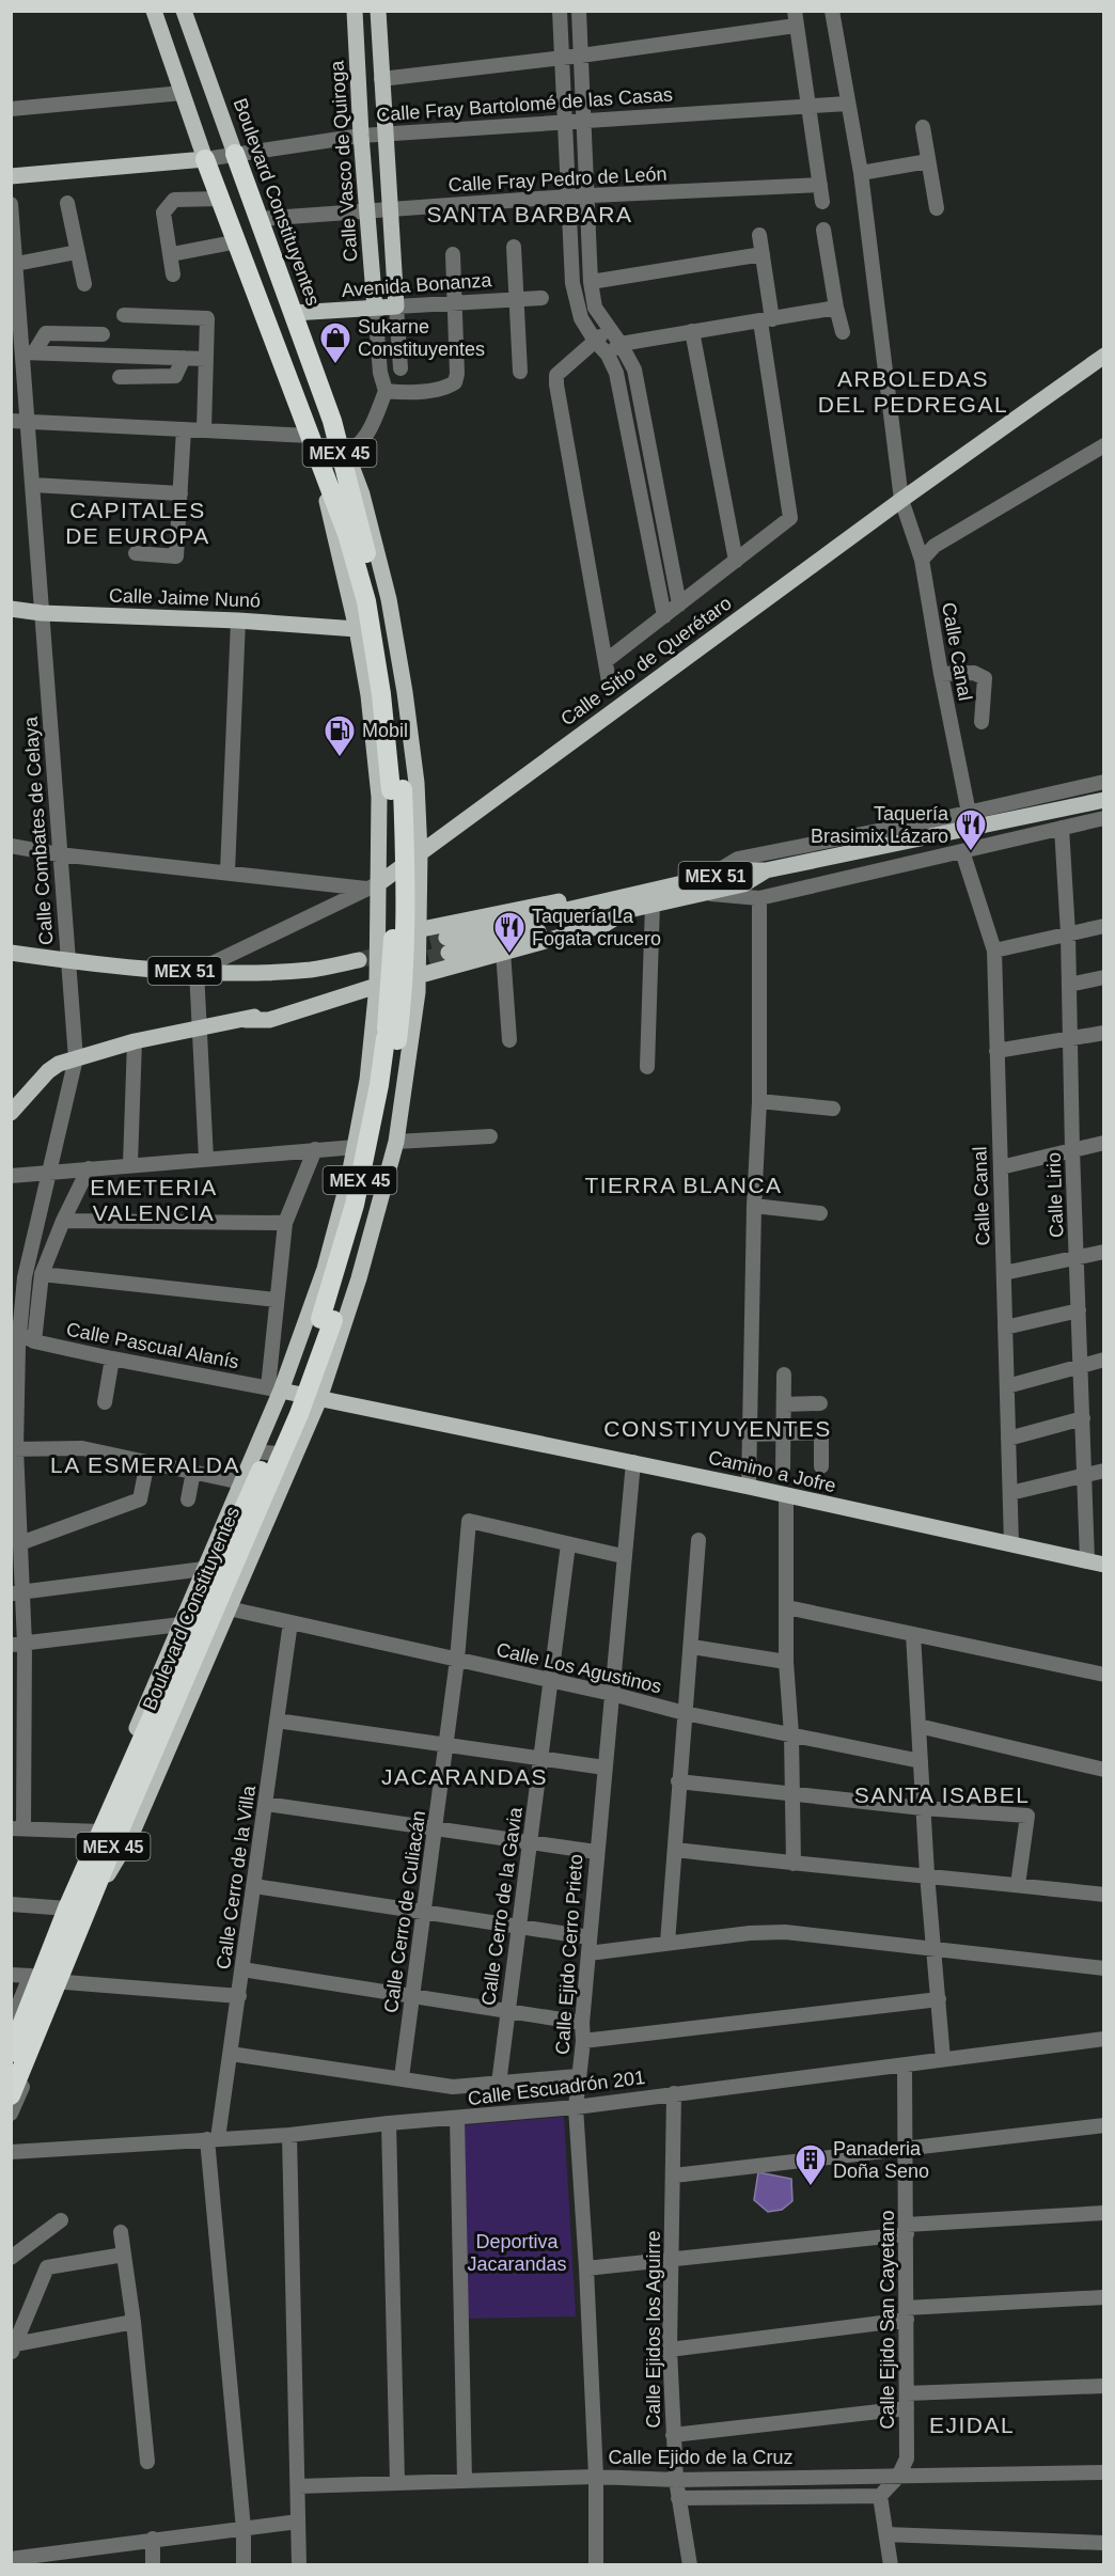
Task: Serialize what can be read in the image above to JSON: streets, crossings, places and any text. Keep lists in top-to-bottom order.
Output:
{
  "streets": {
    "highway": ["Boulevard Constituyentes", "MEX 45"],
    "main road": [
      "Calle Vasco de Quiroga",
      "Avenida Bonanza",
      "Calle Jaime Nunó",
      "Calle Sitio de Querétaro",
      "MEX 51",
      "Camino a Jofre"
    ],
    "street": [
      "Calle Fray Bartolomé de las Casas",
      "Calle Fray Pedro de León",
      "Calle Canal",
      "Calle Combates de Celaya",
      "Calle Lirio",
      "Calle Pascual Alanís",
      "Calle Los Agustinos",
      "Calle Cerro de la Villa",
      "Calle Cerro de la Gavia",
      "Calle Cerro de Culiacán",
      "Calle Ejido Cerro Prieto",
      "Calle Escuadrón 201",
      "Calle Ejido San Cayetano",
      "Calle Ejidos los Aguirre",
      "Calle Ejido de la Cruz"
    ]
  },
  "crossings": [
    ["Calle Fray Bartolomé de las Casas", "Calle Vasco de Quiroga"],
    ["Calle Fray Bartolomé de las Casas", "Boulevard Constituyentes"],
    ["Calle Fray Bartolomé de las Casas", "Calle Canal"],
    ["Calle Vasco de Quiroga", "Calle Fray Pedro de León"],
    ["Calle Vasco de Quiroga", "Avenida Bonanza"],
    ["Calle Fray Pedro de León", "Boulevard Constituyentes"],
    ["Boulevard Constituyentes", "Avenida Bonanza"],
    ["Boulevard Constituyentes", "Calle Los Agustinos"],
    ["Calle Jaime Nunó", "Calle Combates de Celaya"],
    ["Calle Canal", "Calle Sitio de Querétaro"],
    ["Calle Canal", "Camino a Jofre"],
    ["Calle Sitio de Querétaro", "MEX 51"],
    ["Calle Combates de Celaya", "MEX 51"],
    ["Calle Combates de Celaya", "Calle Pascual Alanís"],
    ["Calle Lirio", "Camino a Jofre"],
    ["Calle Pascual Alanís", "Camino a Jofre"],
    ["Camino a Jofre", "Calle Ejido Cerro Prieto"],
    ["Calle Los Agustinos", "Calle Cerro de la Villa"],
    ["Calle Los Agustinos", "Calle Cerro de la Gavia"],
    ["Calle Los Agustinos", "Calle Cerro de Culiacán"],
    ["Calle Los Agustinos", "Calle Ejido Cerro Prieto"],
    ["Calle Cerro de la Villa", "Calle Escuadrón 201"],
    ["Calle Cerro de la Gavia", "Calle Cerro de Culiacán"],
    ["Calle Ejido Cerro Prieto", "Calle Escuadrón 201"],
    ["Calle Ejido Cerro Prieto", "Calle Ejido de la Cruz"],
    ["Calle Escuadrón 201", "Calle Ejido San Cayetano"],
    ["Calle Escuadrón 201", "Calle Ejidos los Aguirre"],
    ["Calle Ejido San Cayetano", "Calle Ejido de la Cruz"],
    ["Calle Ejidos los Aguirre", "Calle Ejido de la Cruz"]
  ],
  "districts": [
    "SANTA BARBARA",
    "ARBOLEDAS DEL PEDREGAL",
    "CAPITALES DE EUROPA",
    "TIERRA BLANCA",
    "EMETERIA VALENCIA",
    "CONSTIYUYENTES",
    "LA ESMERALDA",
    "JACARANDAS",
    "SANTA ISABEL",
    "EJIDAL"
  ],
  "parks": ["Deportiva Jacarandas"],
  "places": {
    "shop": ["Sukarne Constituyentes"],
    "fuel station": ["Mobil"],
    "restaurant": ["Taquería Brasimix Lázaro", "Taquería La Fogata crucero"],
    "building": ["Panaderia Doña Seno"]
  }
}
